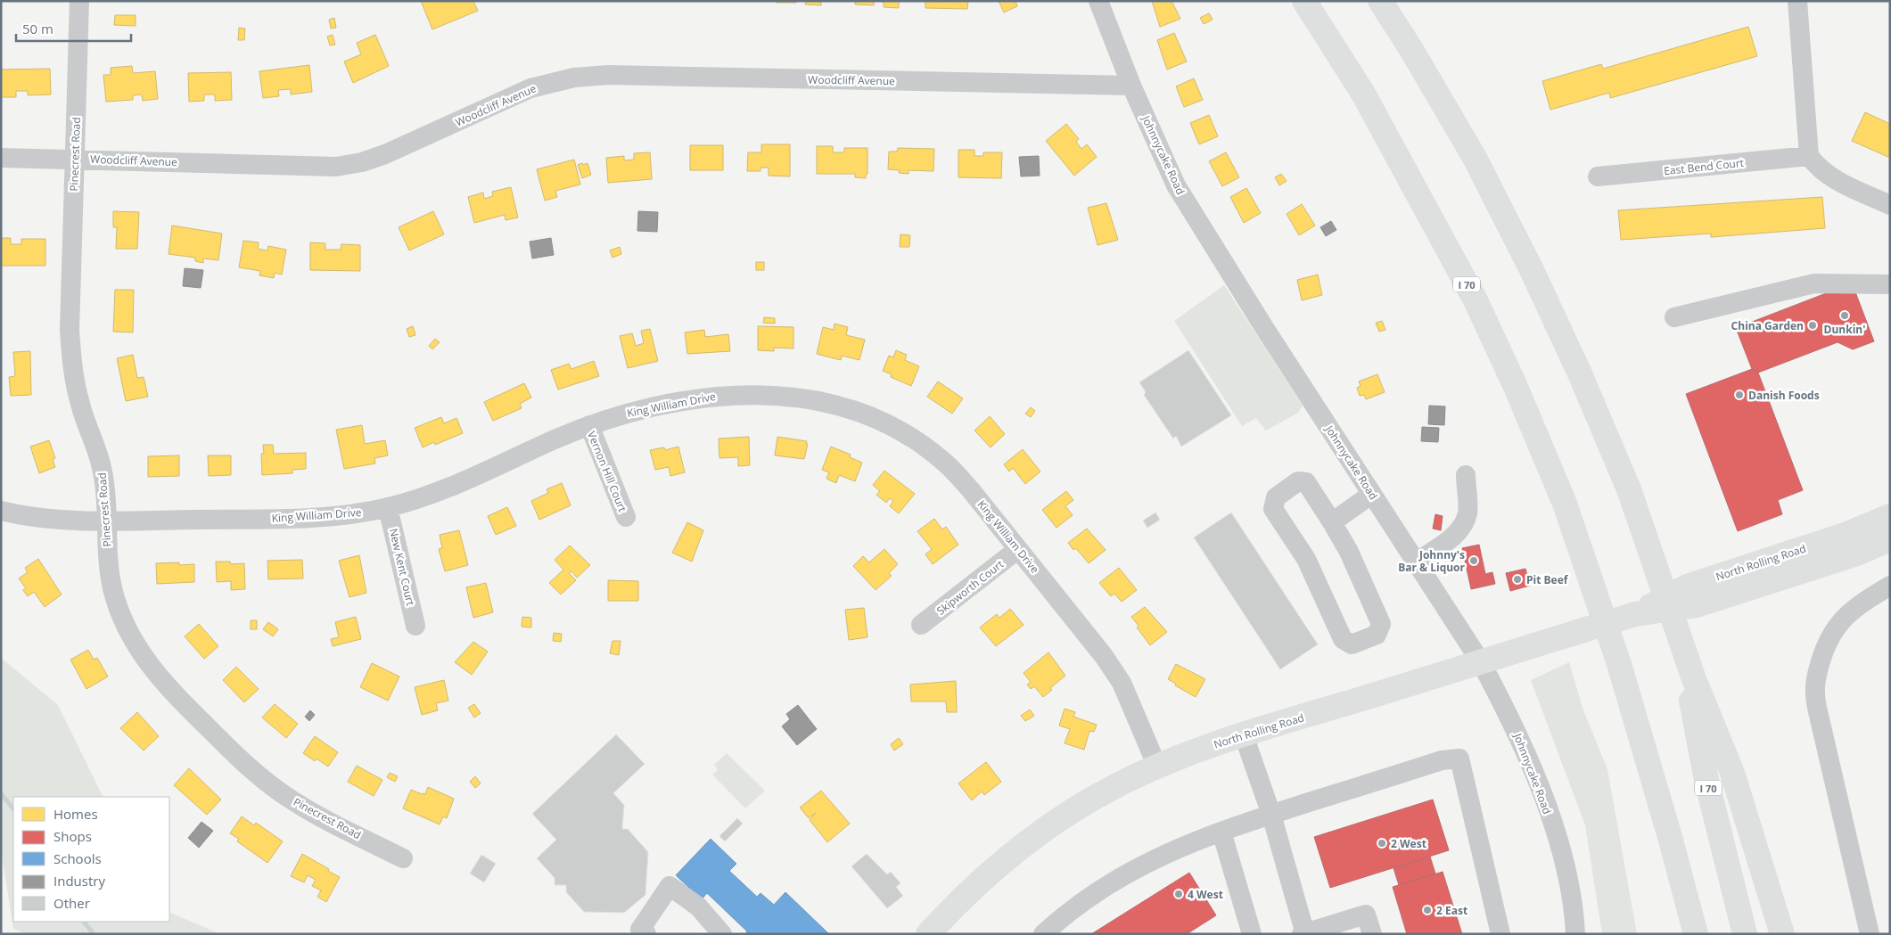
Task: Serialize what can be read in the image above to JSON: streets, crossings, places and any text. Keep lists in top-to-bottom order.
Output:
{
  "streets": {
    "main road": ["I 70", "North Rolling Road"],
    "street": [
      "Woodcliff Avenue",
      "Pinecrest Road",
      "Johnnycake Road",
      "East Bend Court",
      "King William Drive",
      "Vernon Hill Court",
      "New Kent Court",
      "Skipworth Court"
    ]
  },
  "crossings": [
    ["Woodcliff Avenue", "Pinecrest Road"],
    ["Woodcliff Avenue", "Johnnycake Road"],
    ["Pinecrest Road", "King William Drive"],
    ["Johnnycake Road", "North Rolling Road"],
    ["King William Drive", "Vernon Hill Court"],
    ["King William Drive", "North Rolling Road"],
    ["King William Drive", "New Kent Court"],
    ["King William Drive", "Skipworth Court"]
  ],
  "places": [
    "Dunkin'",
    "China Garden",
    "Danish Foods",
    "Johnny's Bar & Liquor",
    "Pit Beef",
    "2 West",
    "4 West",
    "2 East"
  ],
  "legend": [
    "Homes",
    "Shops",
    "Schools",
    "Industry",
    "Other"
  ],
  "scale_bar": "50 m"
}
